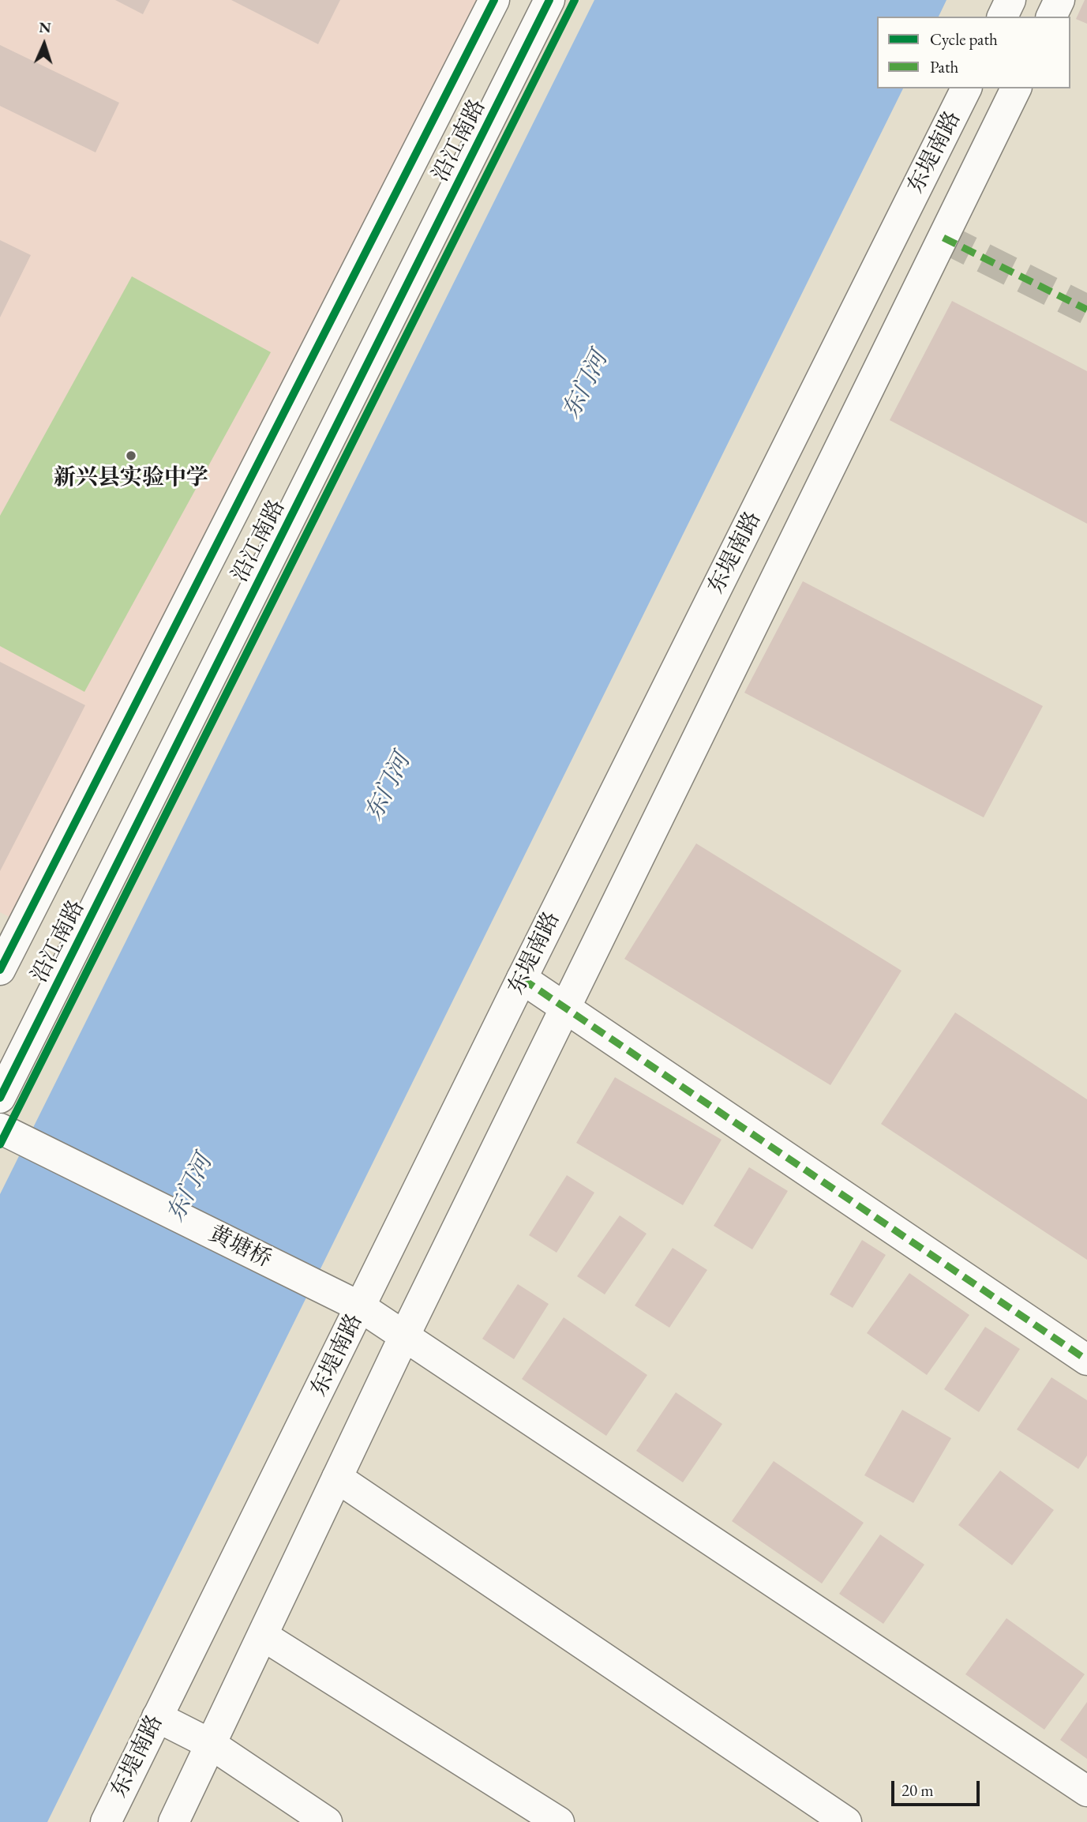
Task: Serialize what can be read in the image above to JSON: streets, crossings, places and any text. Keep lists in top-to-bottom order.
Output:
{
  "streets": {
    "main road": ["沿江南路", "东堤南路", "黄塘桥"]
  },
  "crossings": [
    ["东堤南路", "黄塘桥"]
  ],
  "water": ["东门河"],
  "places": ["新兴县实验中学"],
  "legend": ["Cycle path", "Path"],
  "scale_bar": "20 m",
  "north": "top"
}
